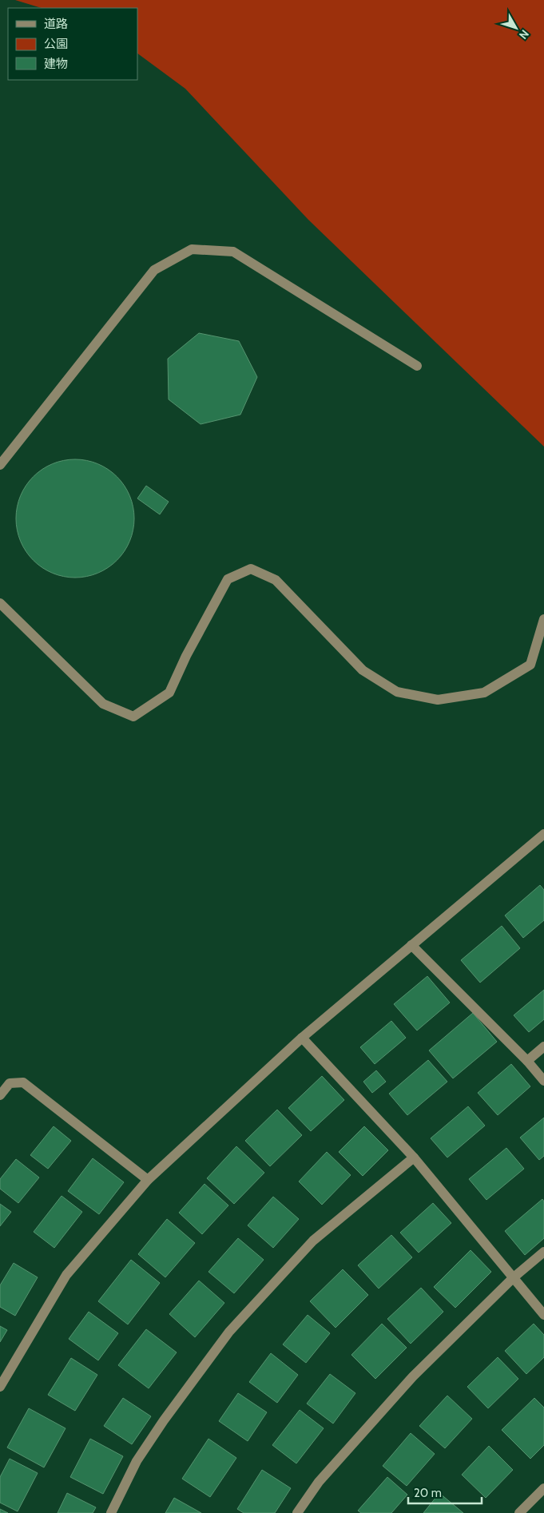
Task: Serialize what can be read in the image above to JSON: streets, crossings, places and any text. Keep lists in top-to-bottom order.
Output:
{
  "legend": ["道路", "公園", "建物"],
  "scale_bar": "20 m",
  "north": "bottom right"
}
